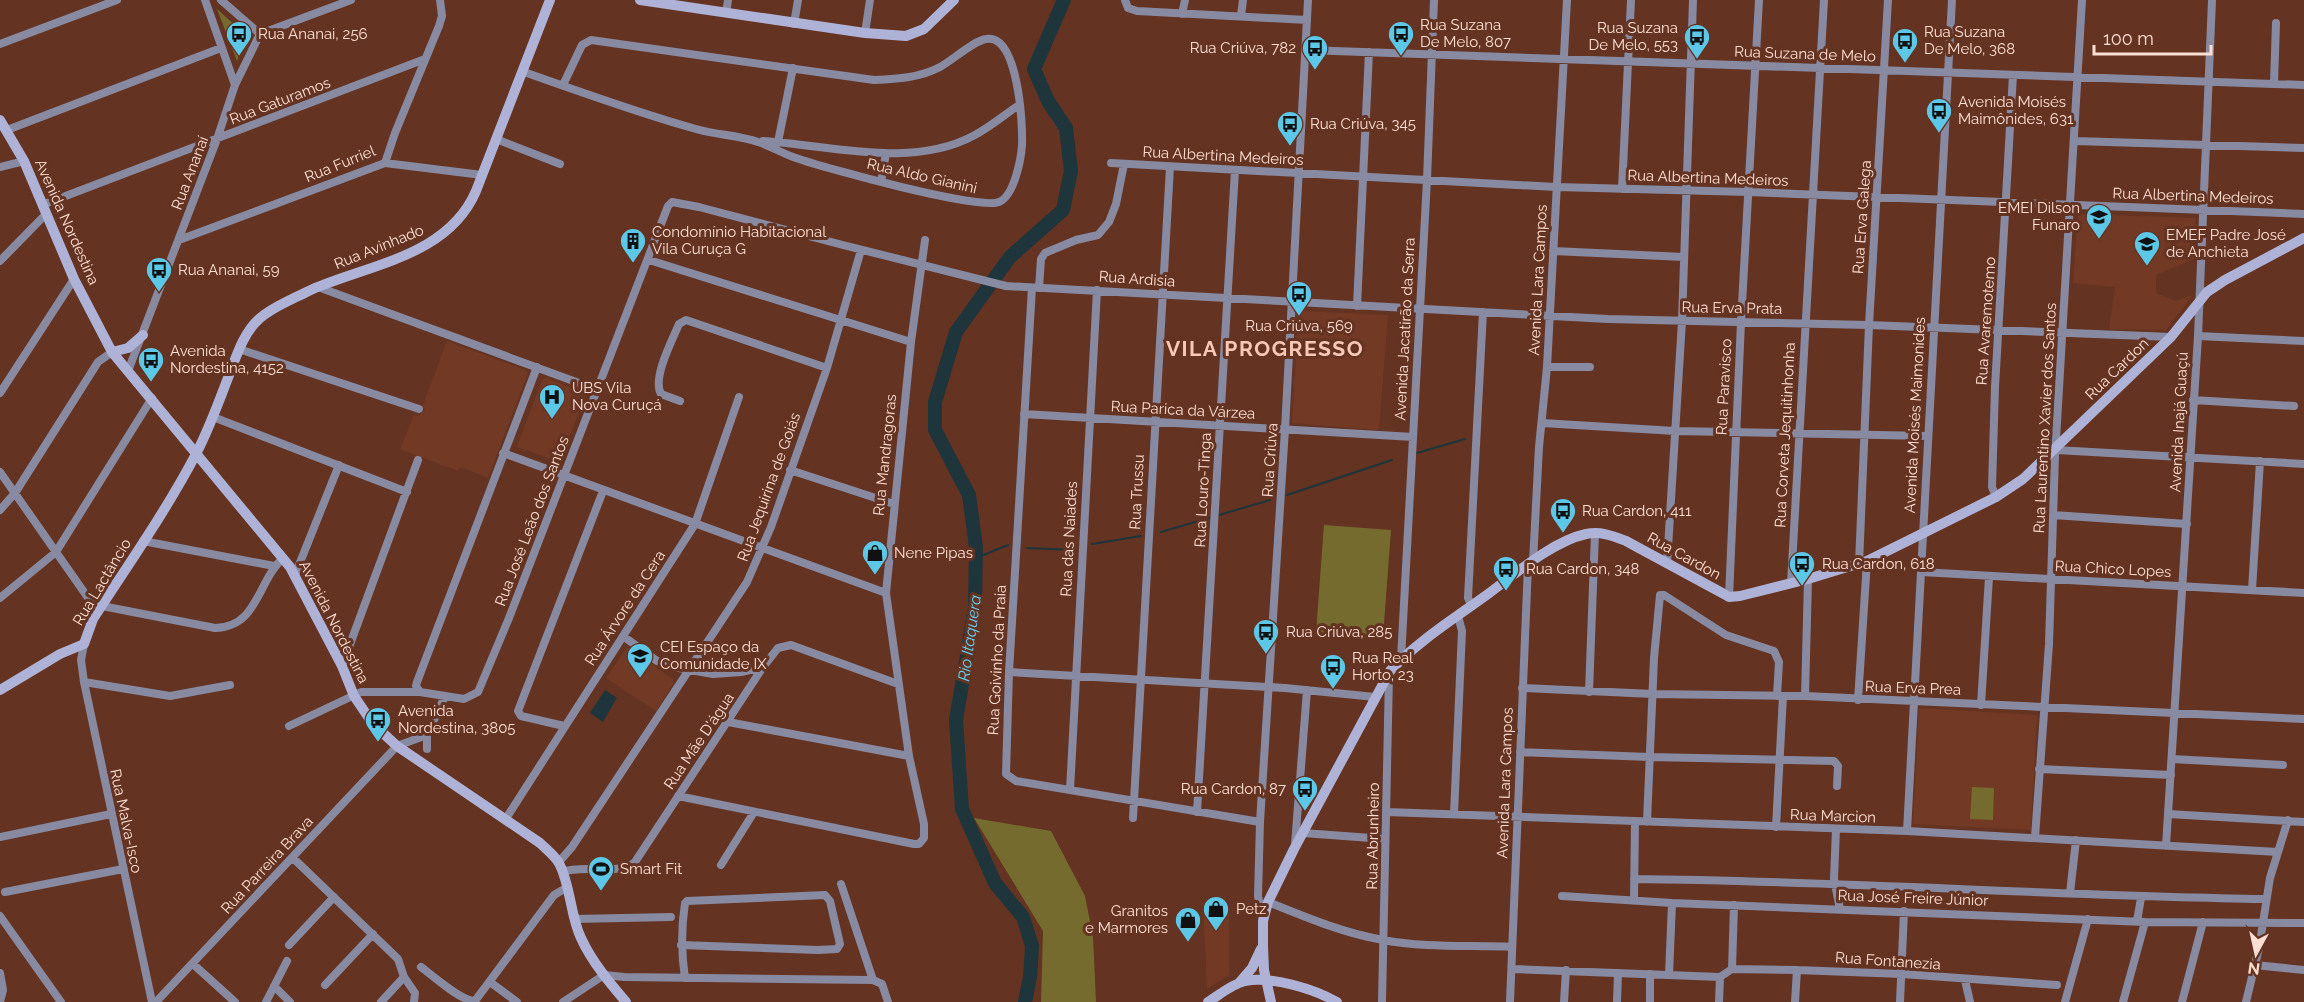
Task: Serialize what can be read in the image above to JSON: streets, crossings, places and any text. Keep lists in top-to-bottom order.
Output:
{
  "streets": {
    "street": [
      "Rua Suzana de Melo",
      "Rua Gaturamos",
      "Rua Albertina Medeiros",
      "Rua Furriel",
      "Rua Ananaí",
      "Rua Aldo Gianini",
      "Rua Erva Galega",
      "Avenida Nordestina",
      "Rua Avinhado",
      "Rua Ardisia",
      "Avenida Lara Campos",
      "Rua Erva Prata",
      "Rua Avaremotemo",
      "Avenida Jacatirão da Serra",
      "Rua Cardon",
      "Rua Paravisco",
      "Rua Parica da Várzea",
      "Avenida Moisés Maimonides",
      "Rua Laurentino Xavier dos Santos",
      "Avenida Inajá Guaçú",
      "Rua Corveta Jequitinhonha",
      "Rua Mandragoras",
      "Rua Criúva",
      "Rua Jequirina de Goiás",
      "Rua Louro-Tinga",
      "Rua Trussu",
      "Rua José Leão dos Santos",
      "Rua das Naiades",
      "Rua Chico Lopes",
      "Rua Lactâncio",
      "Rua Árvore da Cera",
      "Rua Goivinho da Praia",
      "Rua Erva Prea",
      "Rua Mãe D'água",
      "Rua Marcion",
      "Rua Malva-Isco",
      "Rua Abrunheiro",
      "Rua Parreira Brava",
      "Rua José Freire Júnior",
      "Rua Fontanezia"
    ]
  },
  "crossings": [
    ["Rua Suzana de Melo", "Rua Erva Galega"],
    ["Rua Suzana de Melo", "Avenida Lara Campos"],
    ["Rua Suzana de Melo", "Rua Avaremotemo"],
    ["Rua Suzana de Melo", "Avenida Jacatirão da Serra"],
    ["Rua Suzana de Melo", "Rua Paravisco"],
    ["Rua Suzana de Melo", "Avenida Moisés Maimonides"],
    ["Rua Suzana de Melo", "Rua Laurentino Xavier dos Santos"],
    ["Rua Suzana de Melo", "Avenida Inajá Guaçú"],
    ["Rua Suzana de Melo", "Rua Corveta Jequitinhonha"],
    ["Rua Suzana de Melo", "Rua Criúva"],
    ["Rua Gaturamos", "Rua Furriel"],
    ["Rua Gaturamos", "Rua Ananaí"],
    ["Rua Gaturamos", "Avenida Nordestina"],
    ["Rua Albertina Medeiros", "Rua Erva Galega"],
    ["Rua Albertina Medeiros", "Avenida Lara Campos"],
    ["Rua Albertina Medeiros", "Rua Avaremotemo"],
    ["Rua Albertina Medeiros", "Avenida Jacatirão da Serra"],
    ["Rua Albertina Medeiros", "Rua Paravisco"],
    ["Rua Albertina Medeiros", "Avenida Moisés Maimonides"],
    ["Rua Albertina Medeiros", "Rua Laurentino Xavier dos Santos"],
    ["Rua Albertina Medeiros", "Avenida Inajá Guaçú"],
    ["Rua Albertina Medeiros", "Rua Corveta Jequitinhonha"],
    ["Rua Albertina Medeiros", "Rua Criúva"],
    ["Rua Albertina Medeiros", "Rua Louro-Tinga"],
    ["Rua Albertina Medeiros", "Rua Trussu"],
    ["Rua Albertina Medeiros", "Rua Goivinho da Praia"],
    ["Rua Furriel", "Rua Ananaí"],
    ["Rua Ananaí", "Avenida Nordestina"],
    ["Rua Aldo Gianini", "Rua Avinhado"],
    ["Rua Erva Galega", "Rua Erva Prata"],
    ["Rua Erva Galega", "Rua Cardon"],
    ["Rua Erva Galega", "Rua Erva Prea"],
    ["Avenida Nordestina", "Rua Avinhado"],
    ["Avenida Nordestina", "Rua Jequirina de Goiás"],
    ["Avenida Nordestina", "Rua José Leão dos Santos"],
    ["Avenida Nordestina", "Rua Lactâncio"],
    ["Avenida Nordestina", "Rua Árvore da Cera"],
    ["Avenida Nordestina", "Rua Mãe D'água"],
    ["Avenida Nordestina", "Rua Parreira Brava"],
    ["Rua Avinhado", "Rua Lactâncio"],
    ["Rua Ardisia", "Rua Erva Prata"],
    ["Rua Ardisia", "Rua Mandragoras"],
    ["Rua Ardisia", "Rua Criúva"],
    ["Rua Ardisia", "Rua Jequirina de Goiás"],
    ["Rua Ardisia", "Rua Louro-Tinga"],
    ["Rua Ardisia", "Rua Trussu"],
    ["Rua Ardisia", "Rua José Leão dos Santos"],
    ["Rua Ardisia", "Rua das Naiades"],
    ["Rua Ardisia", "Rua Goivinho da Praia"],
    ["Avenida Lara Campos", "Rua Erva Prata"],
    ["Avenida Lara Campos", "Rua Erva Prea"],
    ["Avenida Lara Campos", "Rua Marcion"],
    ["Rua Erva Prata", "Rua Avaremotemo"],
    ["Rua Erva Prata", "Avenida Jacatirão da Serra"],
    ["Rua Erva Prata", "Rua Cardon"],
    ["Rua Erva Prata", "Rua Paravisco"],
    ["Rua Erva Prata", "Avenida Moisés Maimonides"],
    ["Rua Erva Prata", "Rua Laurentino Xavier dos Santos"],
    ["Rua Erva Prata", "Rua Corveta Jequitinhonha"],
    ["Rua Erva Prata", "Rua Criúva"],
    ["Rua Avaremotemo", "Rua Cardon"],
    ["Avenida Jacatirão da Serra", "Rua Parica da Várzea"],
    ["Rua Cardon", "Rua Paravisco"],
    ["Rua Cardon", "Avenida Moisés Maimonides"],
    ["Rua Cardon", "Rua Laurentino Xavier dos Santos"],
    ["Rua Cardon", "Avenida Inajá Guaçú"],
    ["Rua Cardon", "Rua Corveta Jequitinhonha"],
    ["Rua Parica da Várzea", "Rua Criúva"],
    ["Rua Parica da Várzea", "Rua Louro-Tinga"],
    ["Rua Parica da Várzea", "Rua Trussu"],
    ["Rua Parica da Várzea", "Rua das Naiades"],
    ["Rua Parica da Várzea", "Rua Goivinho da Praia"],
    ["Avenida Moisés Maimonides", "Rua Chico Lopes"],
    ["Avenida Moisés Maimonides", "Rua Erva Prea"],
    ["Avenida Moisés Maimonides", "Rua Marcion"],
    ["Rua Laurentino Xavier dos Santos", "Rua Chico Lopes"],
    ["Rua Laurentino Xavier dos Santos", "Rua Erva Prea"],
    ["Rua Laurentino Xavier dos Santos", "Rua Marcion"],
    ["Avenida Inajá Guaçú", "Rua Chico Lopes"],
    ["Avenida Inajá Guaçú", "Rua Erva Prea"],
    ["Avenida Inajá Guaçú", "Rua Marcion"],
    ["Rua Mandragoras", "Rua Mãe D'água"],
    ["Rua Criúva", "Rua Goivinho da Praia"],
    ["Rua Jequirina de Goiás", "Rua Mãe D'água"],
    ["Rua Louro-Tinga", "Rua Goivinho da Praia"],
    ["Rua Trussu", "Rua Goivinho da Praia"],
    ["Rua das Naiades", "Rua Goivinho da Praia"],
    ["Rua Lactâncio", "Rua Malva-Isco"],
    ["Rua Marcion", "Rua Abrunheiro"],
    ["Rua Malva-Isco", "Rua Parreira Brava"]
  ],
  "districts": ["VILA PROGRESSO"],
  "water": ["Rio Itaquera"],
  "places": {
    "bus stop": [
      "Rua Ananai, 256",
      "Rua Suzana De Melo, 807",
      "Rua Suzana De Melo, 553",
      "Rua Suzana De Melo, 368",
      "Rua Criúva, 782",
      "Avenida Moisés Maimônides, 631",
      "Rua Criúva, 345",
      "Rua Ananai, 59",
      "Rua Criúva, 569",
      "Avenida Nordestina, 4152",
      "Rua Cardon, 411",
      "Rua Cardon, 618",
      "Rua Cardon, 348",
      "Rua Criúva, 285",
      "Rua Real Horto, 23",
      "Avenida Nordestina, 3805",
      "Rua Cardon, 87"
    ],
    "school or university": ["EMEI Dilson Funaro", "EMEF Padre José de Anchieta", "CEI Espaço da Comunidade IX"],
    "building": ["Condomínio Habitacional Vila Curuça G"],
    "hospital": ["UBS Vila Nova Curuçá"],
    "shop": ["Nene Pipas", "Petz", "Granitos e Marmores"],
    "sports": ["Smart Fit"]
  },
  "scale_bar": "100 m",
  "north": "bottom"
}
